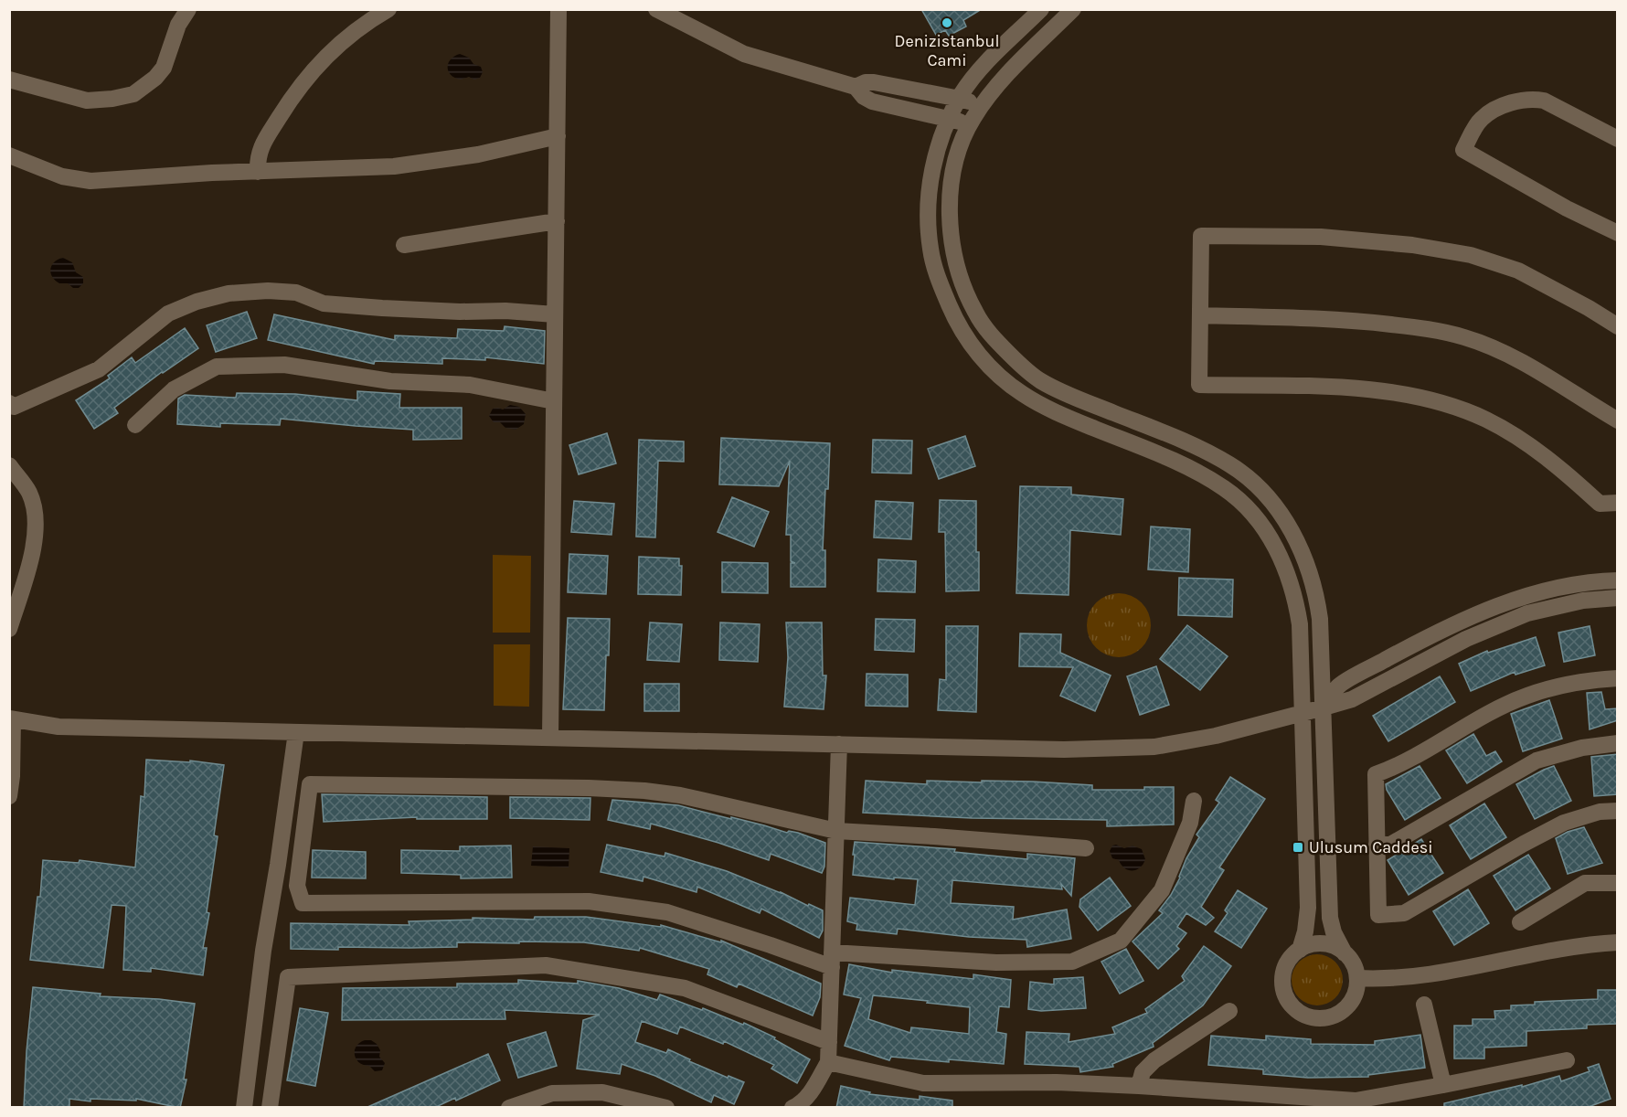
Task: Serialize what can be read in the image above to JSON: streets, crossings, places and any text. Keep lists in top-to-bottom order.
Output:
{
  "places": {
    "other": ["Denizistanbul Cami"],
    "transit": ["Ulusum Caddesi"]
  }
}
